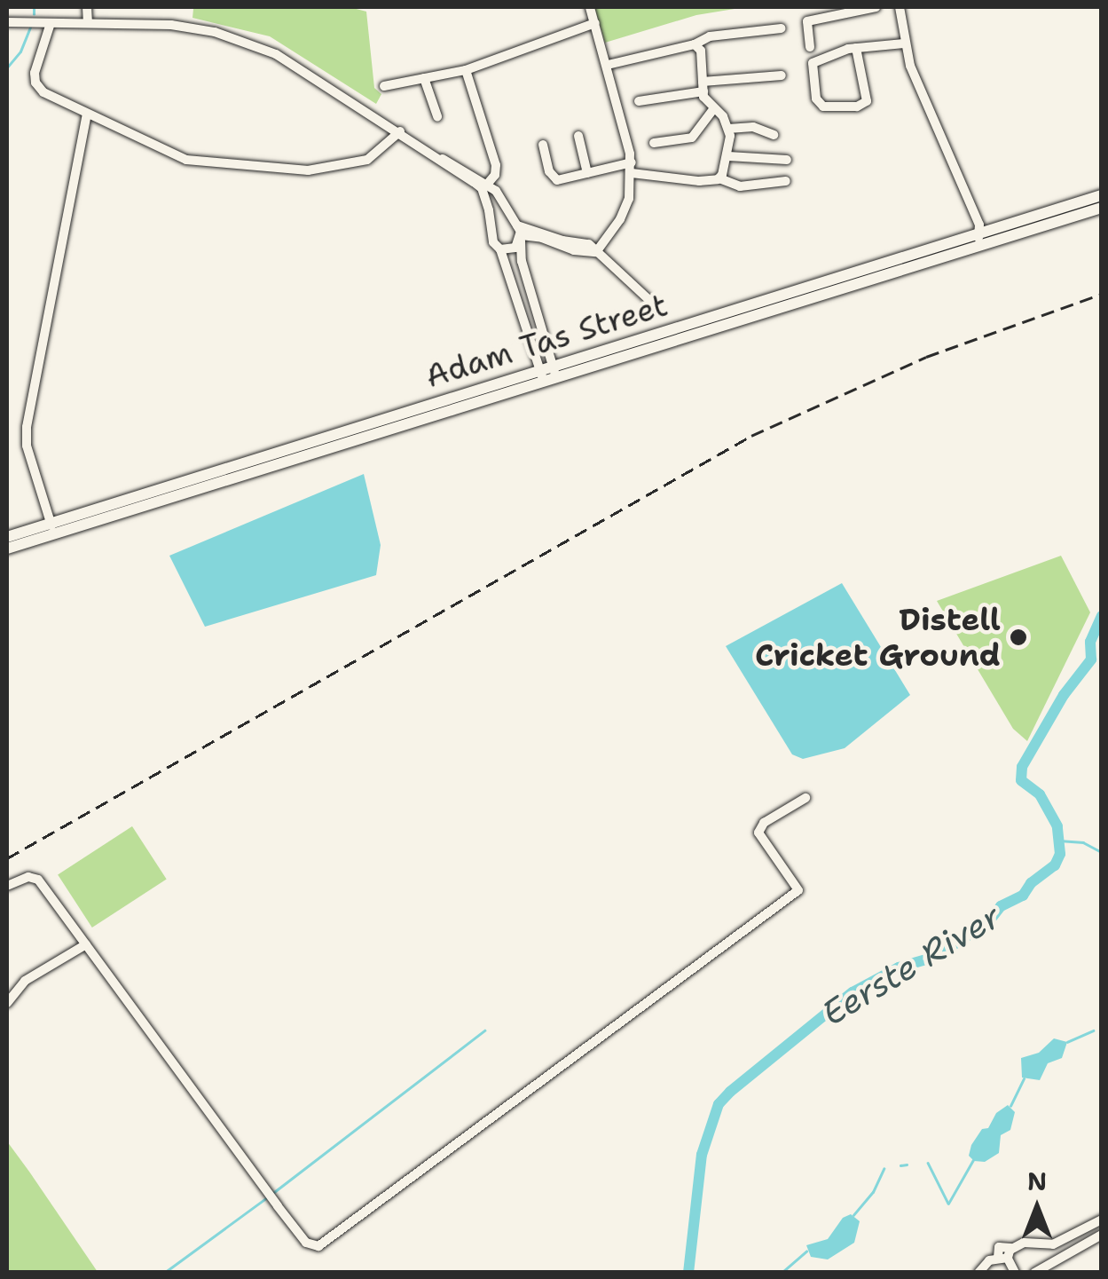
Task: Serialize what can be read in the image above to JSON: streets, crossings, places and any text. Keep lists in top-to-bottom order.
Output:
{
  "streets": {
    "main road": ["Adam Tas Street"]
  },
  "water": ["Eerste River"],
  "places": ["Distell Cricket Ground"],
  "north": "top"
}
